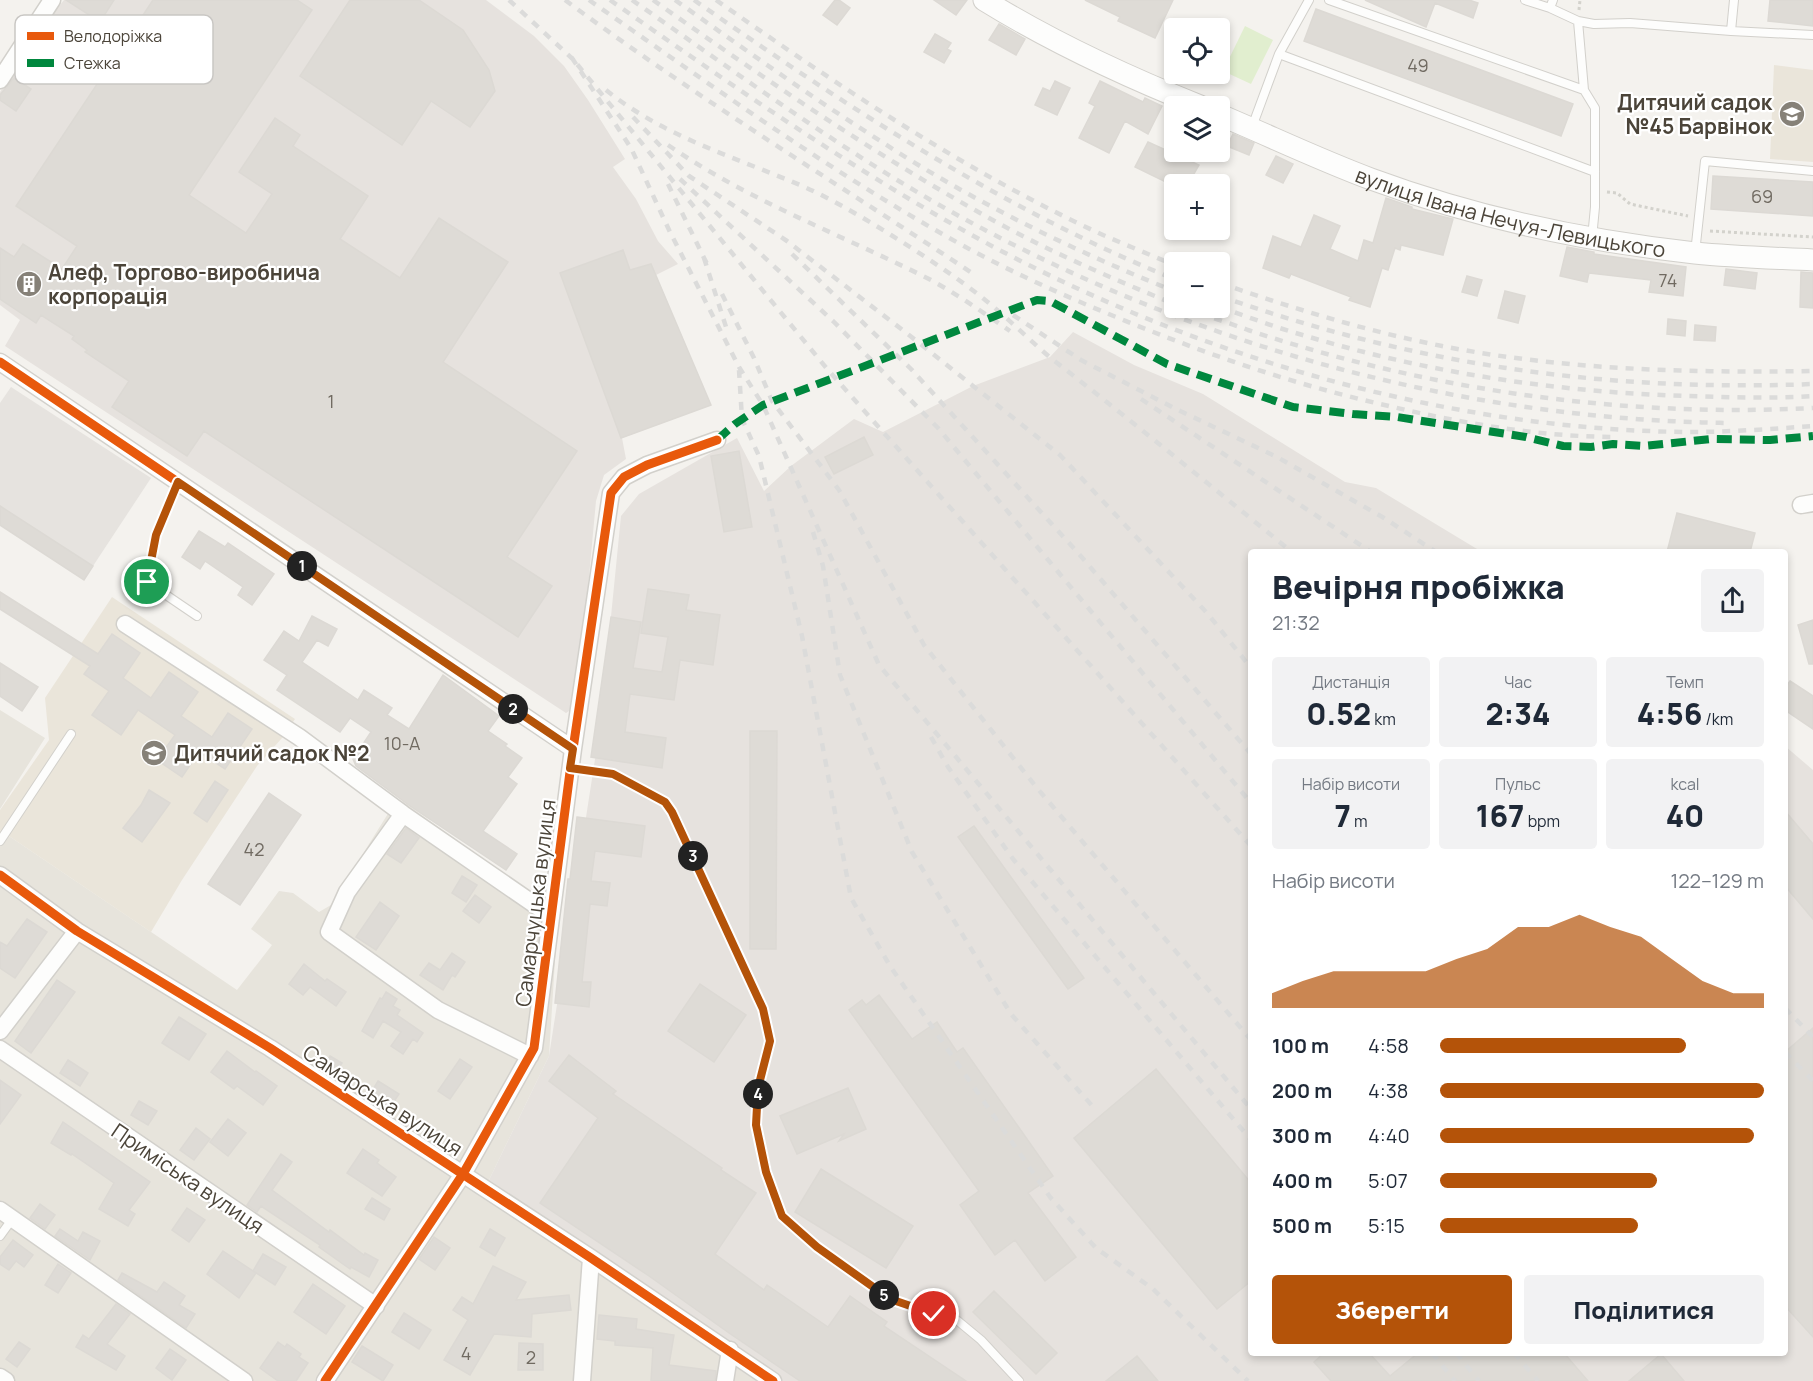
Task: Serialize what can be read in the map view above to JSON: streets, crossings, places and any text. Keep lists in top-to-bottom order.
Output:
{
  "streets": {
    "street": [
      "вулиця Івана Нечуя-Левицького",
      "Самарчуцька вулиця",
      "Самарська вулиця",
      "Приміська вулиця"
    ]
  },
  "crossings": [
    ["Самарчуцька вулиця", "Самарська вулиця"],
    ["Самарчуцька вулиця", "Приміська вулиця"]
  ],
  "places": {
    "school or university": ["Дитячий садок №45 Барвінок", "Дитячий садок №2"],
    "building": ["Алеф, Торгово-виробнича корпорація"]
  },
  "house_numbers": [
    "49",
    "69",
    "74",
    "1",
    "10-А",
    "42",
    "4",
    "2"
  ],
  "legend": ["Велодоріжка", "Стежка"],
  "page": {
    "map_buttons": ["+", "−"],
    "heading": ["Вечірня пробіжка", "21:32"],
    "pins": [
      "1",
      "2",
      "3",
      "4",
      "5"
    ],
    "stats": [
      ["Дистанція", "0.52 km"],
      ["Час", "2:34"],
      ["Темп", "4:56 /km"],
      ["Набір висоти", "7 m"],
      ["Пульс", "167 bpm"],
      ["kcal", "40"]
    ],
    "chart": ["Набір висоти", "122–129 m"],
    "list": [
      {
        "name": "100 m",
        "note": "4:58"
      },
      {
        "name": "200 m",
        "note": "4:38"
      },
      {
        "name": "300 m",
        "note": "4:40"
      },
      {
        "name": "400 m",
        "note": "5:07"
      },
      {
        "name": "500 m",
        "note": "5:15"
      }
    ],
    "buttons": ["Зберегти", "Поділитися"]
  }
}
